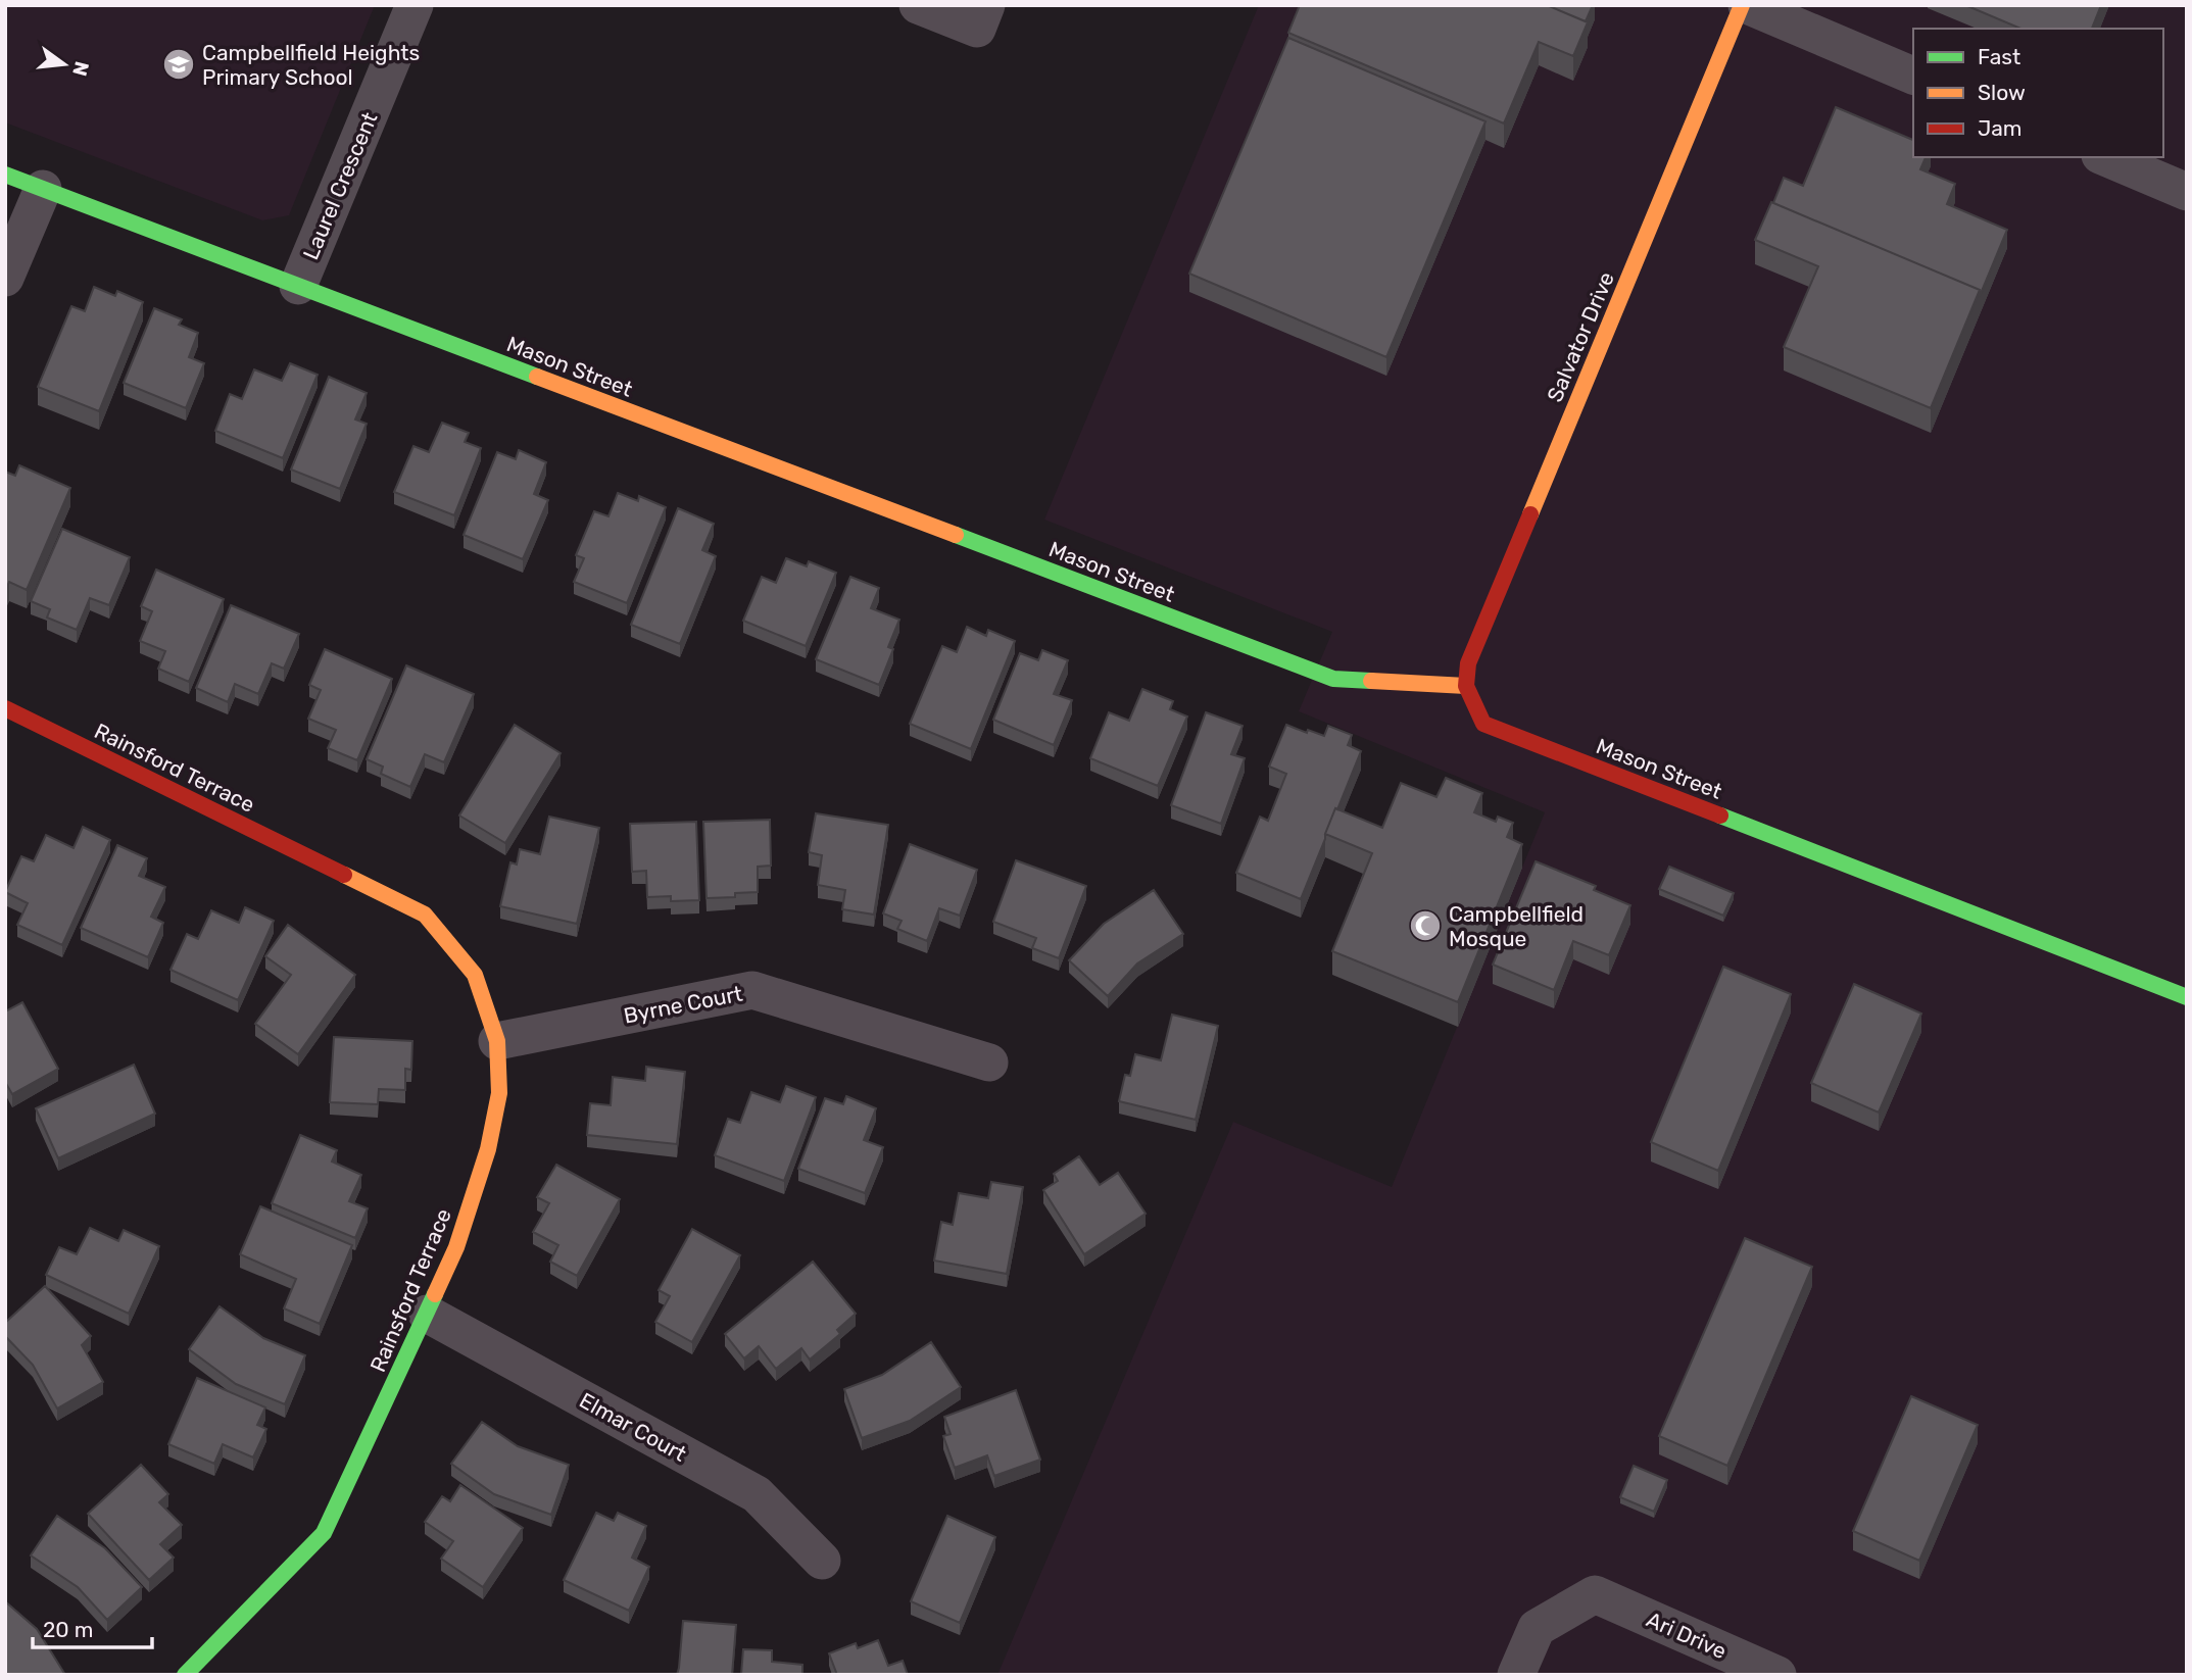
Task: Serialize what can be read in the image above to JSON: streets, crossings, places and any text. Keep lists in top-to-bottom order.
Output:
{
  "streets": {
    "street": [
      "Laurel Crescent",
      "Salvator Drive",
      "Mason Street",
      "Rainsford Terrace",
      "Byrne Court",
      "Elmar Court",
      "Ari Drive"
    ]
  },
  "crossings": [
    ["Laurel Crescent", "Mason Street"],
    ["Salvator Drive", "Mason Street"],
    ["Rainsford Terrace", "Byrne Court"],
    ["Rainsford Terrace", "Elmar Court"]
  ],
  "places": {
    "school or university": ["Campbellfield Heights Primary School"],
    "mosque": ["Campbellfield Mosque"]
  },
  "legend": ["Fast", "Slow", "Jam"],
  "scale_bar": "20 m",
  "north": "right"
}
